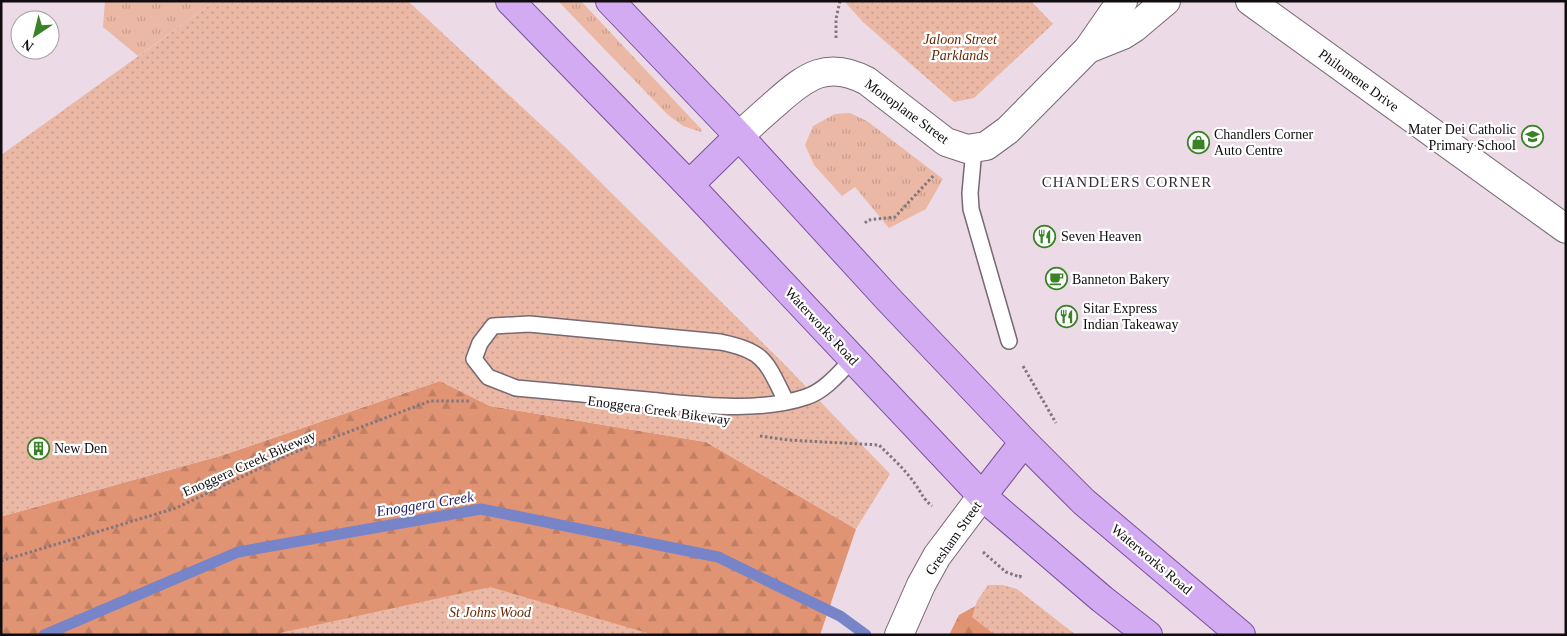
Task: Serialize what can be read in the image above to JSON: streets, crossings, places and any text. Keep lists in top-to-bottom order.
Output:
{
  "streets": {
    "main road": ["Waterworks Road"],
    "street": ["Philomene Drive", "Monoplane Street", "Gresham Street"],
    "path": ["Enoggera Creek Bikeway"]
  },
  "crossings": [
    ["Monoplane Street", "Waterworks Road"],
    ["Waterworks Road", "Gresham Street"]
  ],
  "districts": ["CHANDLERS CORNER"],
  "water": ["Enoggera Creek"],
  "parks": ["Jaloon Street Parklands", "St Johns Wood"],
  "places": {
    "school or university": ["Mater Dei Catholic Primary School"],
    "shop": ["Chandlers Corner Auto Centre"],
    "restaurant": ["Seven Heaven", "Sitar Express Indian Takeaway"],
    "cafe": ["Banneton Bakery"],
    "building": ["New Den"]
  },
  "north": "bottom left"
}
